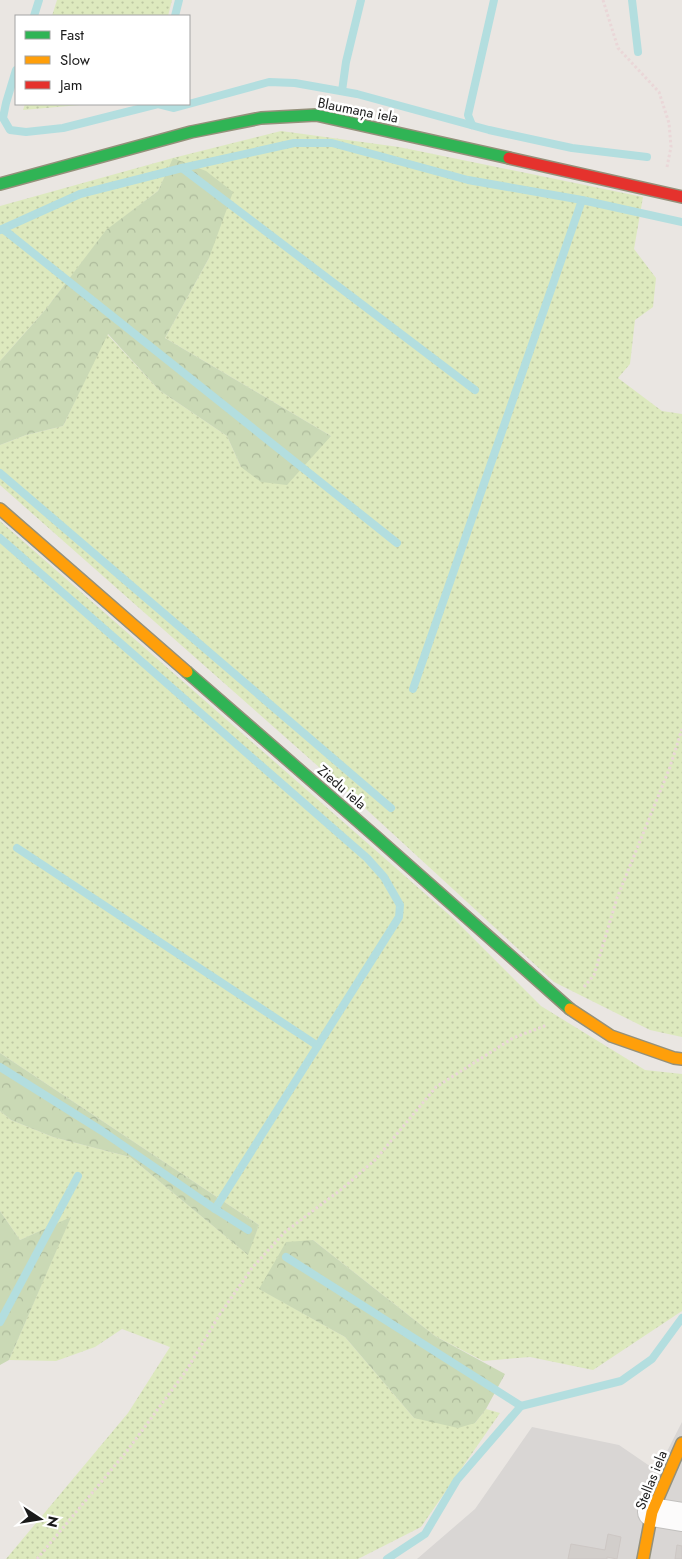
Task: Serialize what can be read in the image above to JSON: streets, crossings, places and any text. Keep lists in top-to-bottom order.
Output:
{
  "streets": {
    "street": ["Blaumaņa iela", "Ziedu iela", "Stellas iela"]
  },
  "legend": ["Fast", "Slow", "Jam"],
  "north": "right"
}
